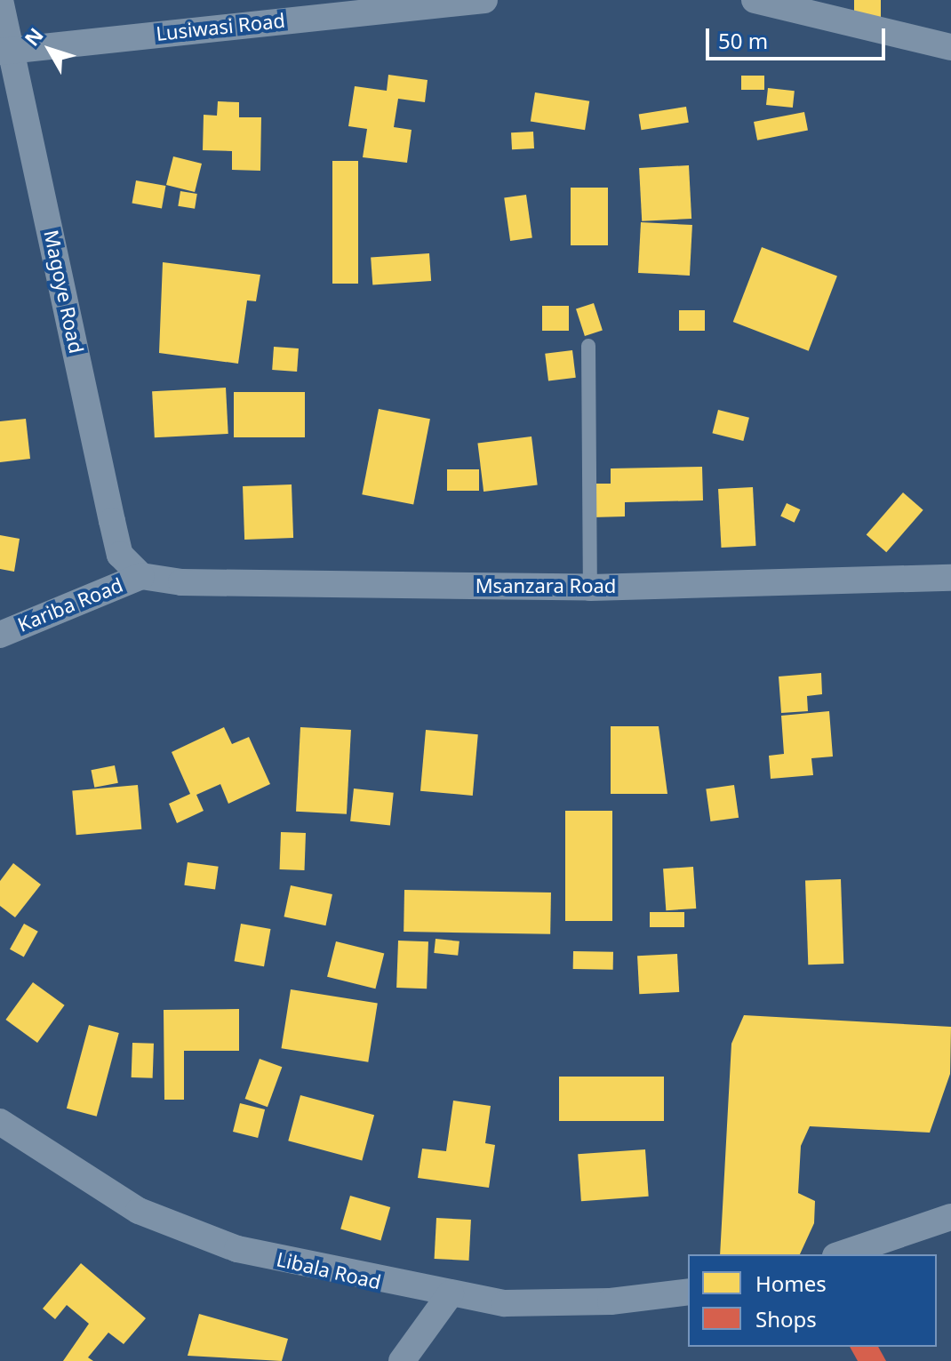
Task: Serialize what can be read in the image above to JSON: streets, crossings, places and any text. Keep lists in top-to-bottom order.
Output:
{
  "streets": {
    "street": [
      "Lusiwasi Road",
      "Magoye Road",
      "Msanzara Road",
      "Kariba Road",
      "Libala Road"
    ]
  },
  "crossings": [
    ["Lusiwasi Road", "Magoye Road"],
    ["Magoye Road", "Msanzara Road"],
    ["Magoye Road", "Kariba Road"],
    ["Msanzara Road", "Kariba Road"]
  ],
  "legend": ["Homes", "Shops"],
  "scale_bar": "50 m",
  "north": "top left"
}
